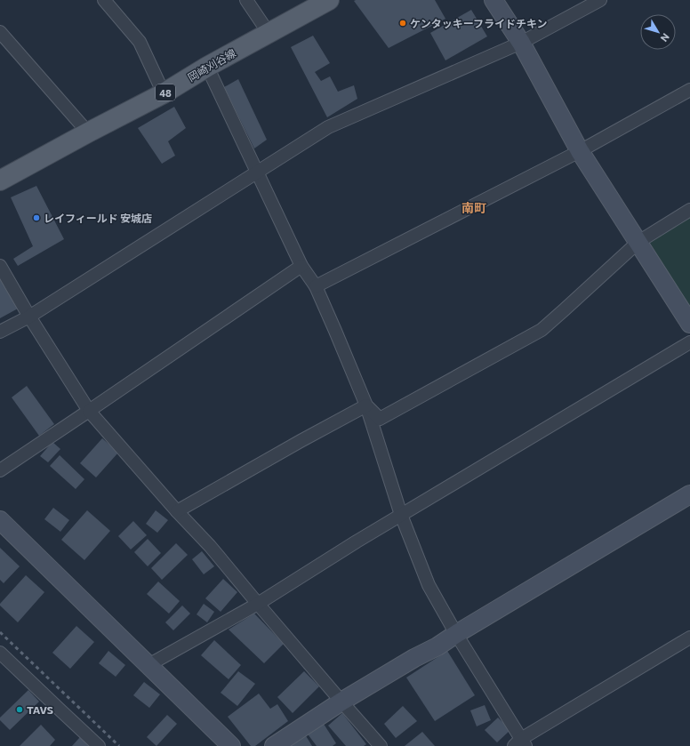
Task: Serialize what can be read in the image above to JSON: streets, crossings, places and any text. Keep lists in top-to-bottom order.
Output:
{
  "streets": {
    "main road": ["岡崎刈谷線", "48"]
  },
  "districts": ["南町"],
  "places": ["ケンタッキーフライドチキン", "レイフィールド 安城店", "TAVS"],
  "north": "bottom right"
}
